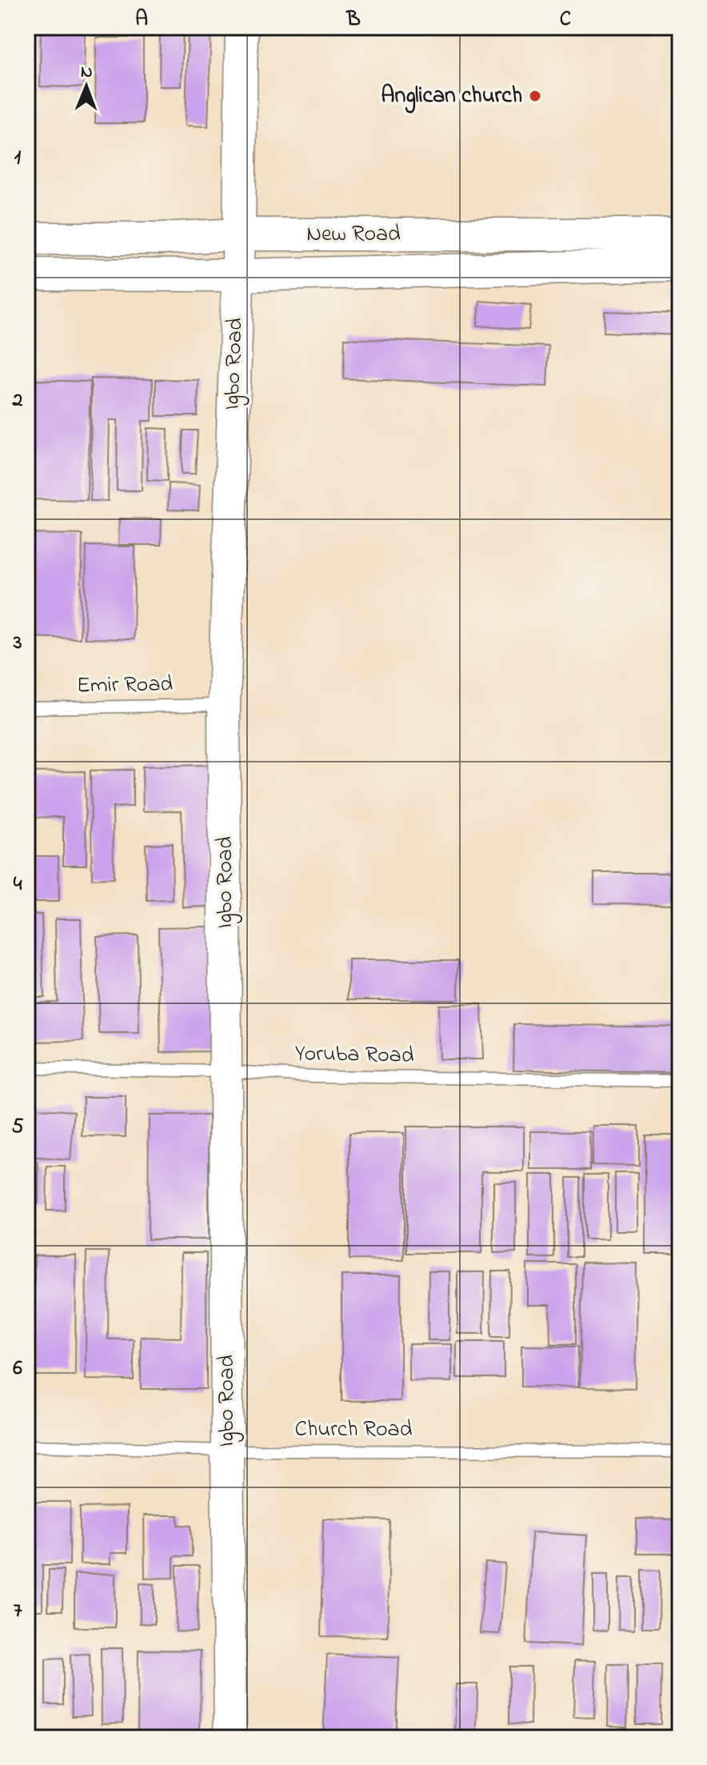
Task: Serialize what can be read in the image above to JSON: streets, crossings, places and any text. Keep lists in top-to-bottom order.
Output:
{
  "streets": {
    "street": ["New Road", "Igbo Road"],
    "lane": ["Emir Road", "Yoruba Road", "Church Road"]
  },
  "crossings": [
    ["New Road", "Igbo Road"],
    ["Igbo Road", "Emir Road"],
    ["Igbo Road", "Yoruba Road"],
    ["Igbo Road", "Church Road"]
  ],
  "places": ["Anglican church"],
  "north": "top",
  "grid": {
    "columns": ["A", "B", "C"],
    "rows": [
      "1",
      "2",
      "3",
      "4",
      "5",
      "6",
      "7"
    ]
  }
}
